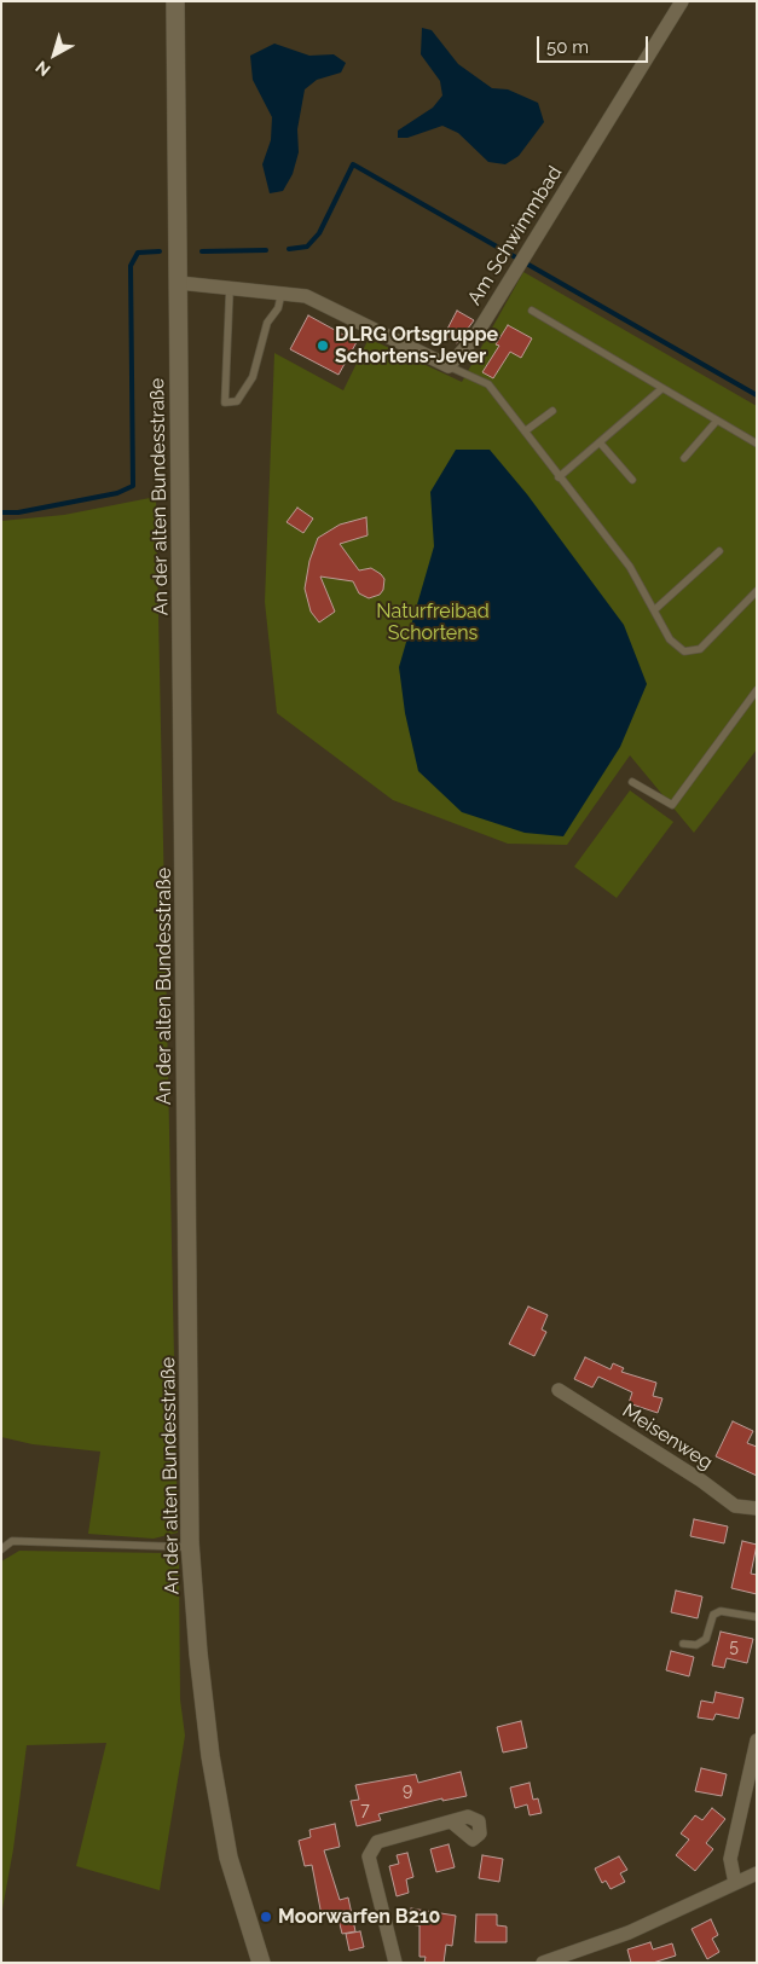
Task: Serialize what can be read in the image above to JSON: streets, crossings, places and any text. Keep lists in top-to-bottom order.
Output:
{
  "streets": {
    "street": ["Am Schwimmbad", "An der alten Bundesstraße", "Meisenweg"]
  },
  "parks": ["Naturfreibad Schortens"],
  "places": ["DLRG Ortsgruppe Schortens-Jever", "Moorwarfen B210"],
  "house_numbers": ["5", "9", "7"],
  "scale_bar": "50 m",
  "north": "bottom left"
}
